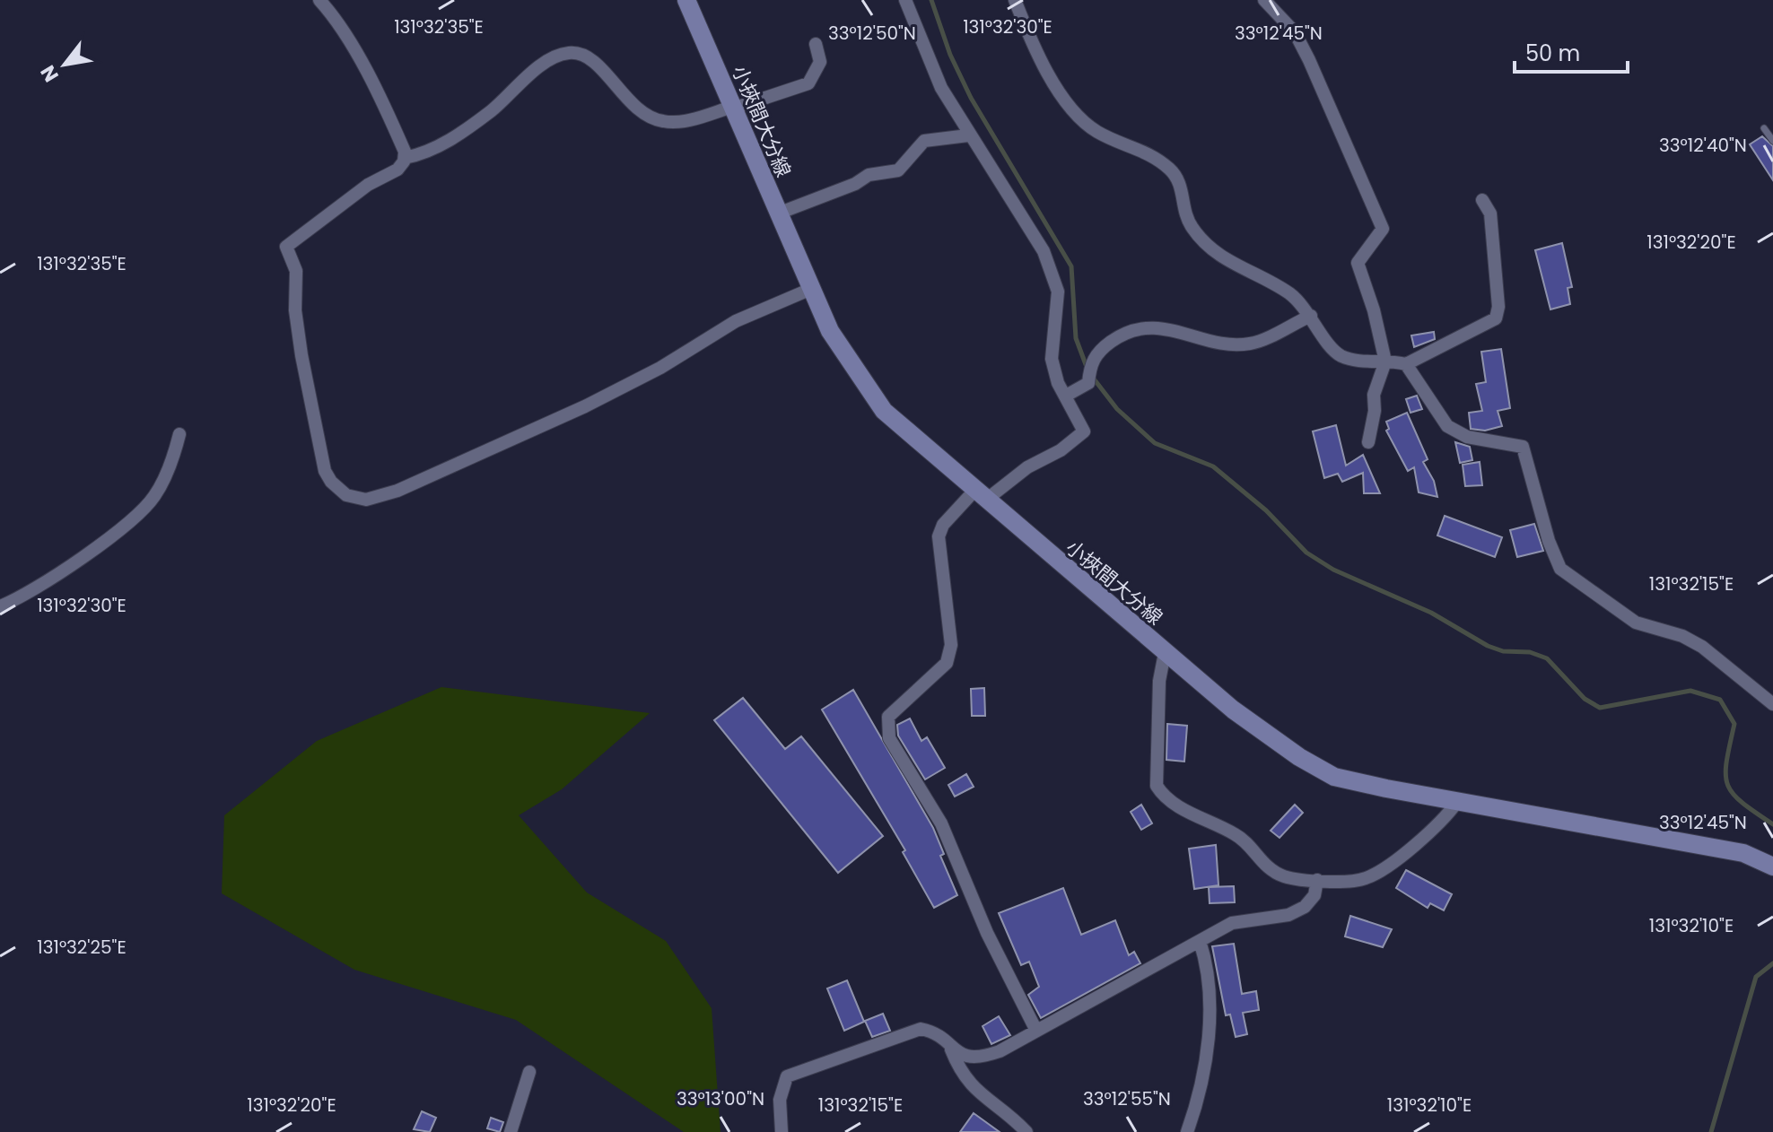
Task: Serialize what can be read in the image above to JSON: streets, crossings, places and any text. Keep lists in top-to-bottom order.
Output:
{
  "streets": {
    "main road": ["小挾間大分線"]
  },
  "scale_bar": "50 m",
  "north": "bottom left",
  "coordinates": [
    "131°32'35\"E",
    "131°32'30\"E",
    "33°12'45\"N",
    "33°12'50\"N",
    "33°12'40\"N",
    "131°32'20\"E",
    "131°32'15\"E",
    "131°32'10\"E",
    "131°32'25\"E",
    "33°13'00\"N",
    "33°12'55\"N"
  ]
}
